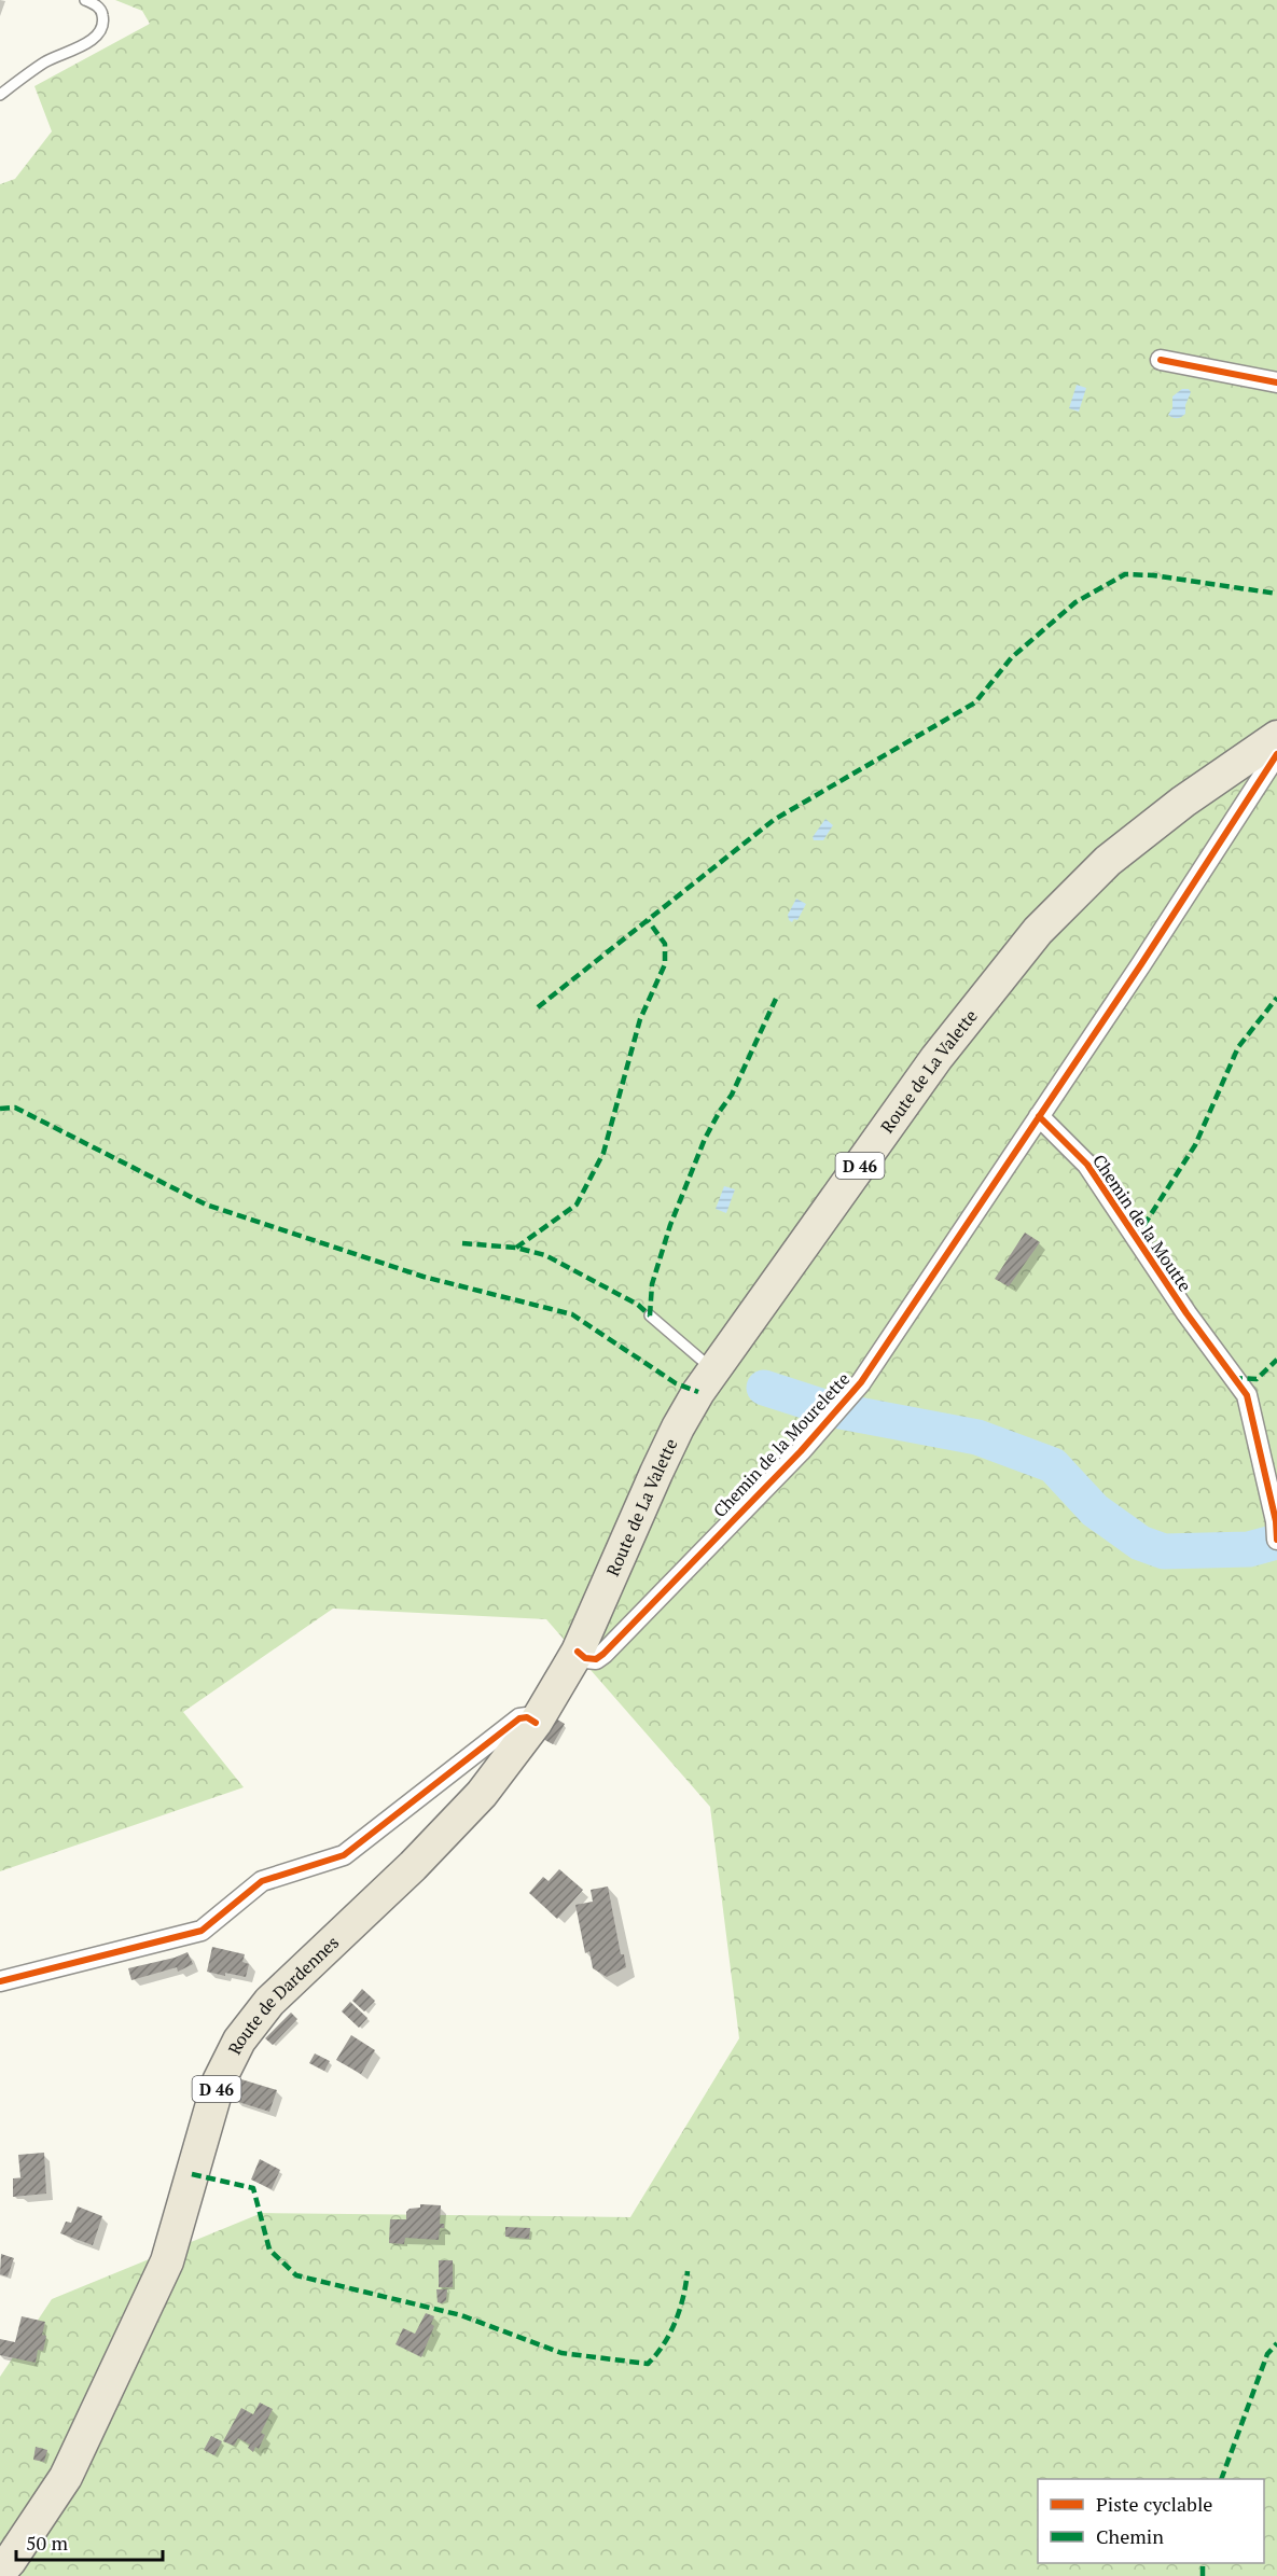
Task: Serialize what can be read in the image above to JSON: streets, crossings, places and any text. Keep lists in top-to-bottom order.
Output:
{
  "streets": {
    "main road": ["Route de La Valette", "D 46", "Route de Dardennes"],
    "street": ["Chemin de la Moutte", "Chemin de la Mourelette"]
  },
  "crossings": [
    ["Route de La Valette", "Chemin de la Mourelette"],
    ["Route de La Valette", "Route de Dardennes"],
    ["Chemin de la Moutte", "Chemin de la Mourelette"]
  ],
  "legend": ["Piste cyclable", "Chemin"],
  "scale_bar": "50 m"
}
